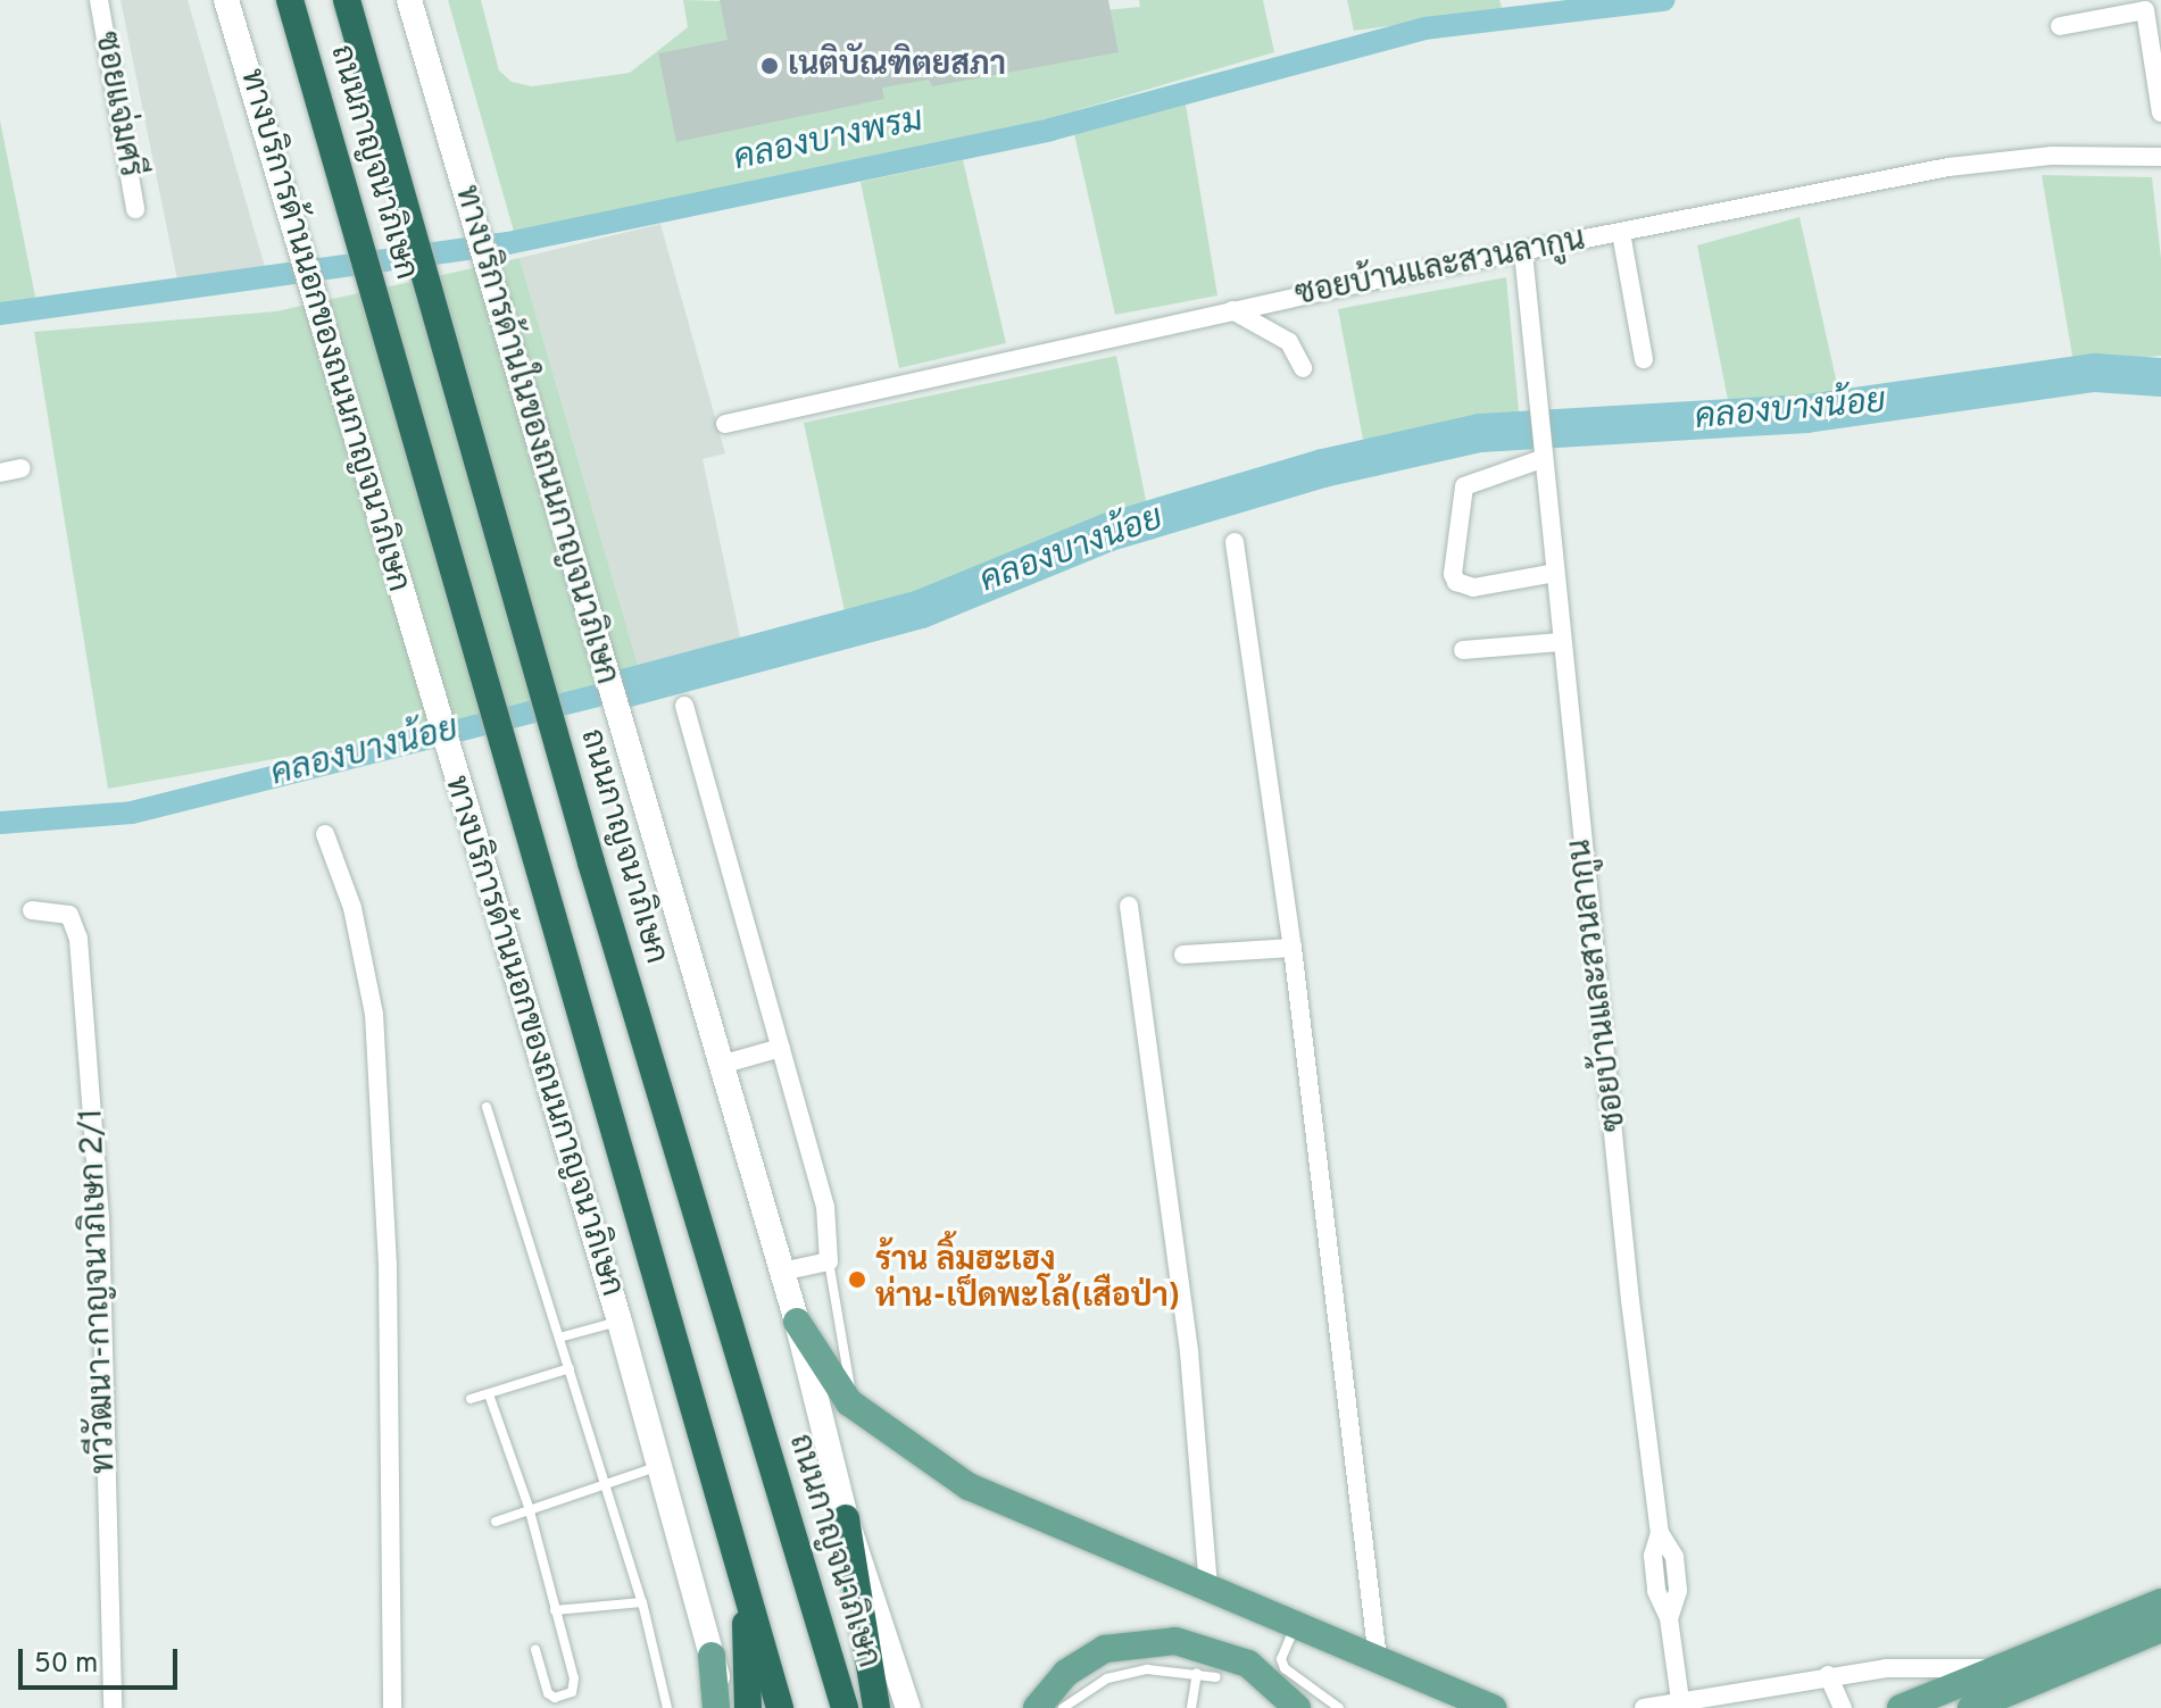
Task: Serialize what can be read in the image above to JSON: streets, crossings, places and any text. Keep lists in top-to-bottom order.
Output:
{
  "streets": {
    "highway": ["ถนนกาญจนาภิเษก"],
    "main road": ["ทางบริการด้านนอกของถนนกาญจนาภิเษก", "ทางบริการด้านในของถนนกาญจนาภิเษก"],
    "street": ["ซอยแจ่มศรี", "ซอยบ้านและสวนลากูน", "ทวีวัฒนา-กาญจนาภิเษก 2/1"]
  },
  "water": ["คลองบางพรม", "คลองบางน้อย"],
  "places": ["เนติบัณฑิตยสภา", "ร้าน ลิ้มฮะเฮง ห่าน-เป็ดพะโล้(เสือป่า)"],
  "scale_bar": "50 m"
}
